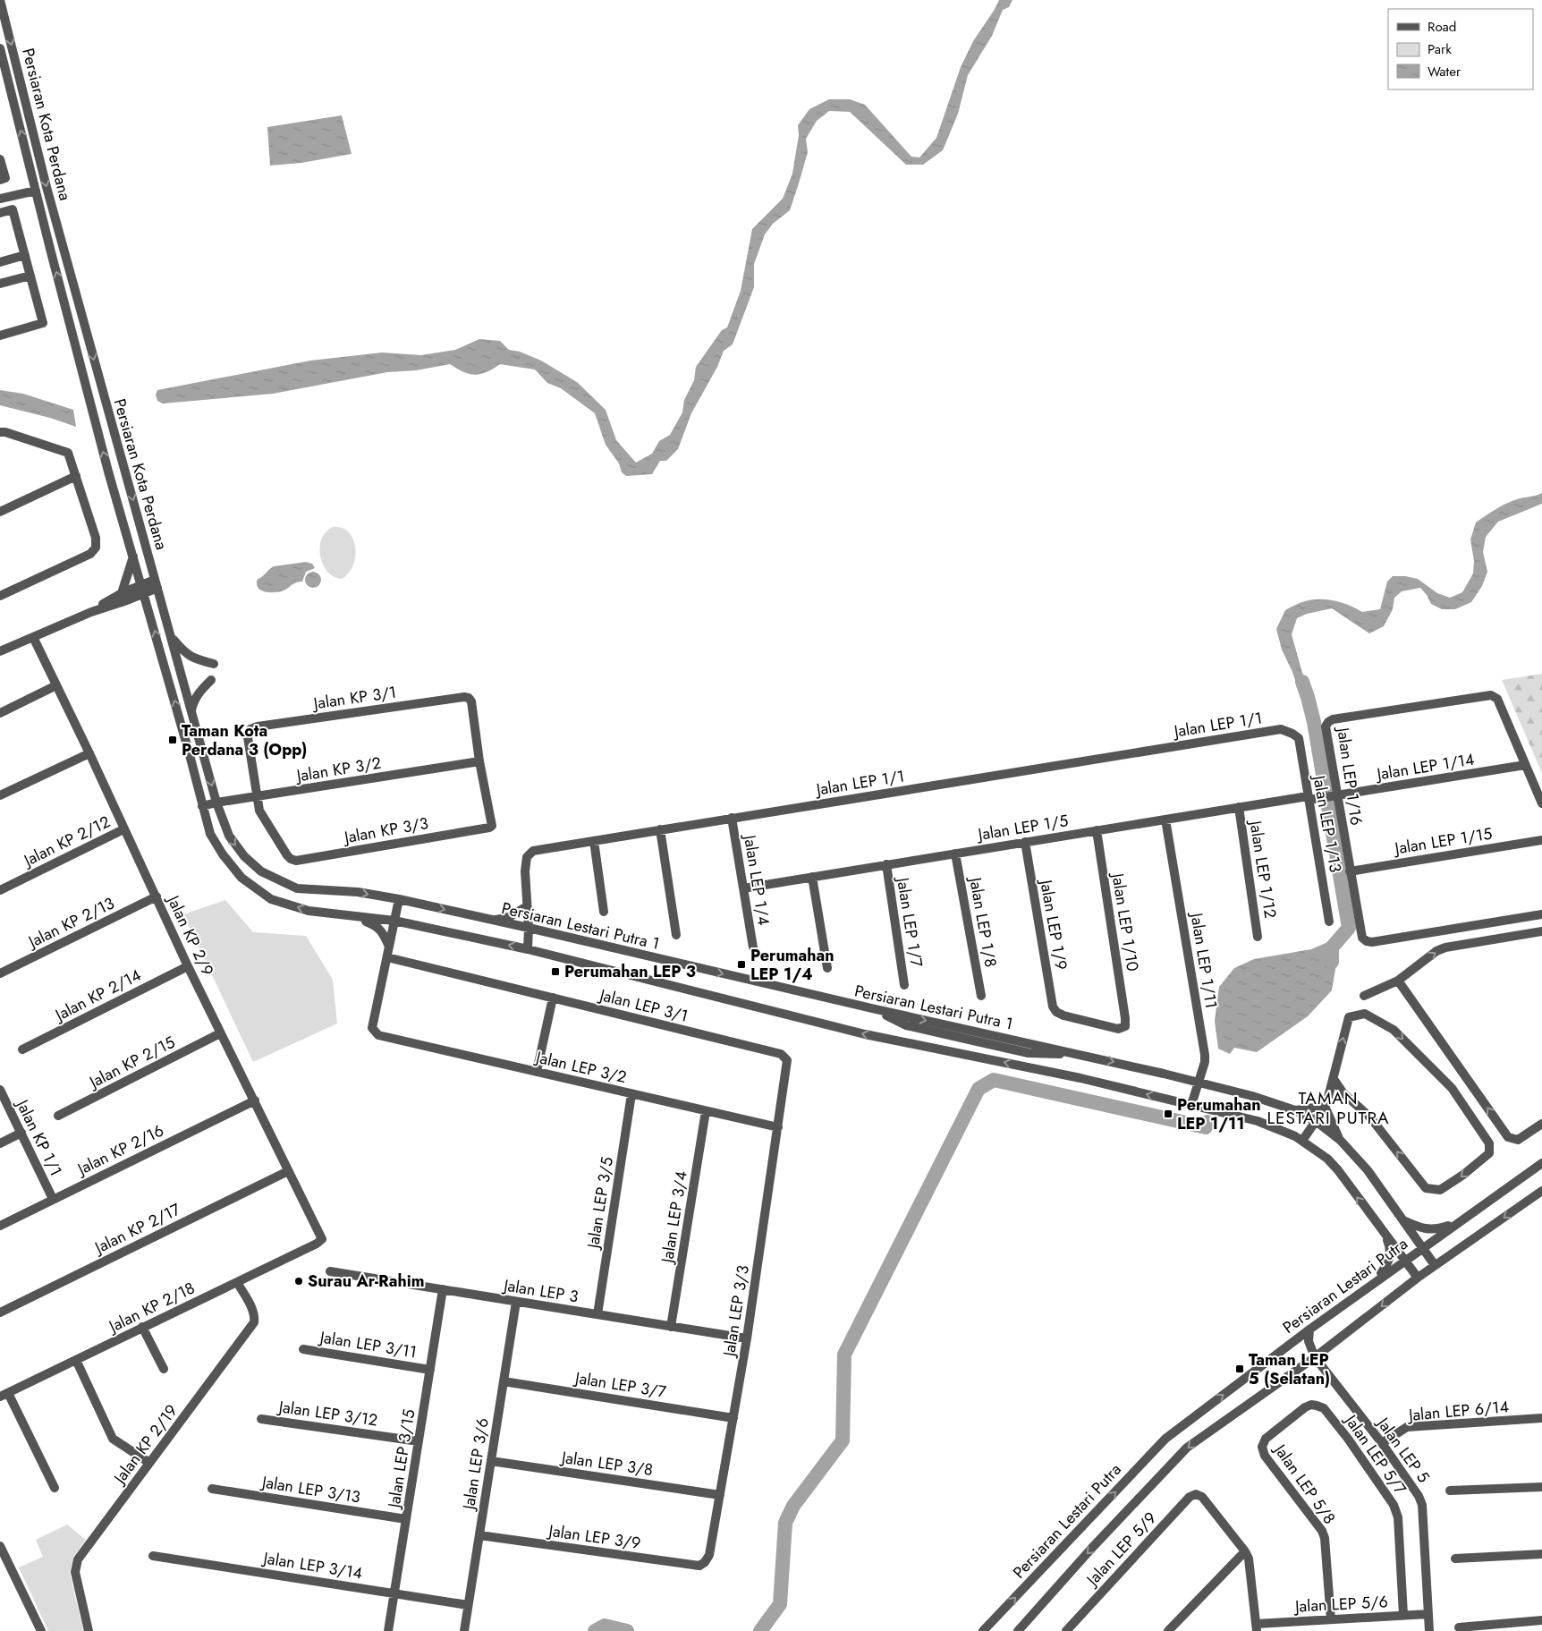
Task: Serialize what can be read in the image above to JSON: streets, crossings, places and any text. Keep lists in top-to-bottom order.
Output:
{
  "streets": {
    "street": [
      "Persiaran Kota Perdana",
      "Jalan KP 3/1",
      "Jalan LEP 1/1",
      "Jalan LEP 1/14",
      "Jalan KP 3/2",
      "Jalan LEP 1/16",
      "Jalan LEP 1/13",
      "Jalan LEP 1/5",
      "Jalan KP 3/3",
      "Jalan KP 2/12",
      "Jalan LEP 1/15",
      "Jalan LEP 1/12",
      "Jalan LEP 1/4",
      "Jalan KP 2/13",
      "Jalan LEP 1/7",
      "Jalan LEP 1/8",
      "Jalan LEP 1/10",
      "Jalan LEP 1/9",
      "Persiaran Lestari Putra 1",
      "Jalan KP 2/9",
      "Jalan LEP 1/11",
      "Jalan KP 2/14",
      "Jalan LEP 3/1",
      "Jalan KP 2/15",
      "Jalan LEP 3/2",
      "Jalan KP 1/1",
      "Jalan KP 2/16",
      "Jalan LEP 3/5",
      "Jalan LEP 3/4",
      "Jalan KP 2/17",
      "Persiaran Lestari Putra",
      "Jalan LEP 3",
      "Jalan KP 2/18",
      "Jalan LEP 3/3",
      "Jalan LEP 3/11",
      "Jalan LEP 3/7",
      "Jalan LEP 6/14",
      "Jalan LEP 3/12",
      "Jalan KP 2/19",
      "Jalan LEP 5",
      "Jalan LEP 5/7",
      "Jalan LEP 3/15",
      "Jalan LEP 3/6",
      "Jalan LEP 3/8",
      "Jalan LEP 5/8",
      "Jalan LEP 3/13",
      "Jalan LEP 3/9",
      "Jalan LEP 5/9",
      "Jalan LEP 3/14",
      "Jalan LEP 5/6"
    ]
  },
  "crossings": [
    ["Persiaran Kota Perdana", "Jalan KP 3/2"],
    ["Persiaran Kota Perdana", "Persiaran Lestari Putra 1"],
    ["Jalan KP 3/1", "Jalan KP 3/2"],
    ["Jalan KP 3/1", "Jalan KP 3/3"],
    ["Jalan LEP 1/1", "Jalan LEP 1/13"],
    ["Jalan LEP 1/1", "Jalan LEP 1/4"],
    ["Jalan LEP 1/1", "Persiaran Lestari Putra 1"],
    ["Jalan LEP 1/14", "Jalan LEP 1/16"],
    ["Jalan LEP 1/14", "Jalan LEP 1/13"],
    ["Jalan LEP 1/14", "Jalan LEP 1/5"],
    ["Jalan KP 3/2", "Jalan KP 3/3"],
    ["Jalan LEP 1/16", "Jalan LEP 1/15"],
    ["Jalan LEP 1/13", "Jalan LEP 1/5"],
    ["Jalan LEP 1/5", "Jalan LEP 1/12"],
    ["Jalan LEP 1/5", "Jalan LEP 1/4"],
    ["Jalan LEP 1/5", "Jalan LEP 1/7"],
    ["Jalan LEP 1/5", "Jalan LEP 1/8"],
    ["Jalan LEP 1/5", "Jalan LEP 1/10"],
    ["Jalan LEP 1/5", "Jalan LEP 1/9"],
    ["Jalan LEP 1/5", "Jalan LEP 1/11"],
    ["Jalan KP 2/12", "Jalan KP 2/9"],
    ["Jalan KP 2/13", "Jalan KP 2/9"],
    ["Jalan LEP 1/10", "Jalan LEP 1/9"],
    ["Persiaran Lestari Putra 1", "Jalan LEP 1/11"],
    ["Jalan KP 2/9", "Jalan KP 2/14"],
    ["Jalan KP 2/9", "Jalan KP 2/15"],
    ["Jalan KP 2/9", "Jalan KP 2/16"],
    ["Jalan KP 2/9", "Jalan KP 2/17"],
    ["Jalan KP 2/9", "Jalan KP 2/18"],
    ["Jalan LEP 3/1", "Jalan LEP 3/2"],
    ["Jalan LEP 3/1", "Jalan LEP 3/3"],
    ["Jalan LEP 3/2", "Jalan LEP 3/5"],
    ["Jalan LEP 3/2", "Jalan LEP 3/4"],
    ["Jalan LEP 3/2", "Jalan LEP 3/3"],
    ["Jalan KP 1/1", "Jalan KP 2/16"],
    ["Jalan LEP 3/5", "Jalan LEP 3"],
    ["Jalan LEP 3/4", "Jalan LEP 3"],
    ["Jalan LEP 3", "Jalan LEP 3/3"],
    ["Jalan LEP 3", "Jalan LEP 3/15"],
    ["Jalan LEP 3", "Jalan LEP 3/6"],
    ["Jalan KP 2/18", "Jalan KP 2/19"],
    ["Jalan LEP 3/3", "Jalan LEP 3/7"],
    ["Jalan LEP 3/3", "Jalan LEP 3/8"],
    ["Jalan LEP 3/3", "Jalan LEP 3/9"],
    ["Jalan LEP 3/11", "Jalan LEP 3/15"],
    ["Jalan LEP 3/7", "Jalan LEP 3/6"],
    ["Jalan LEP 6/14", "Jalan LEP 5"],
    ["Jalan LEP 3/12", "Jalan LEP 3/15"],
    ["Jalan LEP 5", "Jalan LEP 5/6"],
    ["Jalan LEP 5/7", "Jalan LEP 5/8"],
    ["Jalan LEP 5/7", "Jalan LEP 5/6"],
    ["Jalan LEP 3/15", "Jalan LEP 3/13"],
    ["Jalan LEP 3/15", "Jalan LEP 3/14"],
    ["Jalan LEP 3/6", "Jalan LEP 3/8"],
    ["Jalan LEP 3/6", "Jalan LEP 3/9"],
    ["Jalan LEP 3/6", "Jalan LEP 3/14"],
    ["Jalan LEP 5/8", "Jalan LEP 5/6"]
  ],
  "districts": ["TAMAN LESTARI PUTRA"],
  "places": {
    "transit": [
      "Taman Kota Perdana 3 (Opp)",
      "Perumahan LEP 1/4",
      "Perumahan LEP 3",
      "Perumahan LEP 1/11",
      "Taman LEP 5 (Selatan)"
    ],
    "other": ["Surau Ar-Rahim"]
  },
  "legend": ["Road", "Park", "Water"]
}
